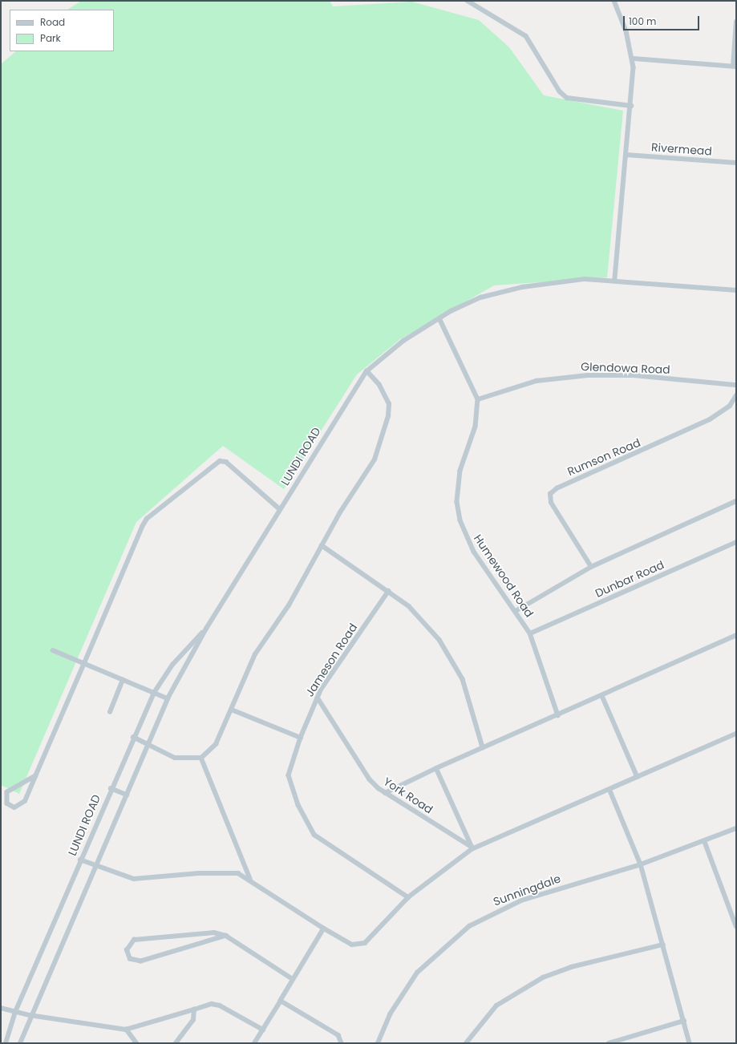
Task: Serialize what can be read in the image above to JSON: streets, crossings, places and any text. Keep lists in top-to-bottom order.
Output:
{
  "streets": {
    "street": [
      "Rivermead",
      "Glendowa Road",
      "LUNDI ROAD",
      "Rumson Road",
      "Humewood Road",
      "Dunbar Road",
      "Jameson Road",
      "York Road",
      "Sunningdale"
    ]
  },
  "crossings": [
    ["Glendowa Road", "Humewood Road"],
    ["Humewood Road", "Dunbar Road"],
    ["Jameson Road", "York Road"]
  ],
  "legend": ["Road", "Park"],
  "scale_bar": "100 m"
}
